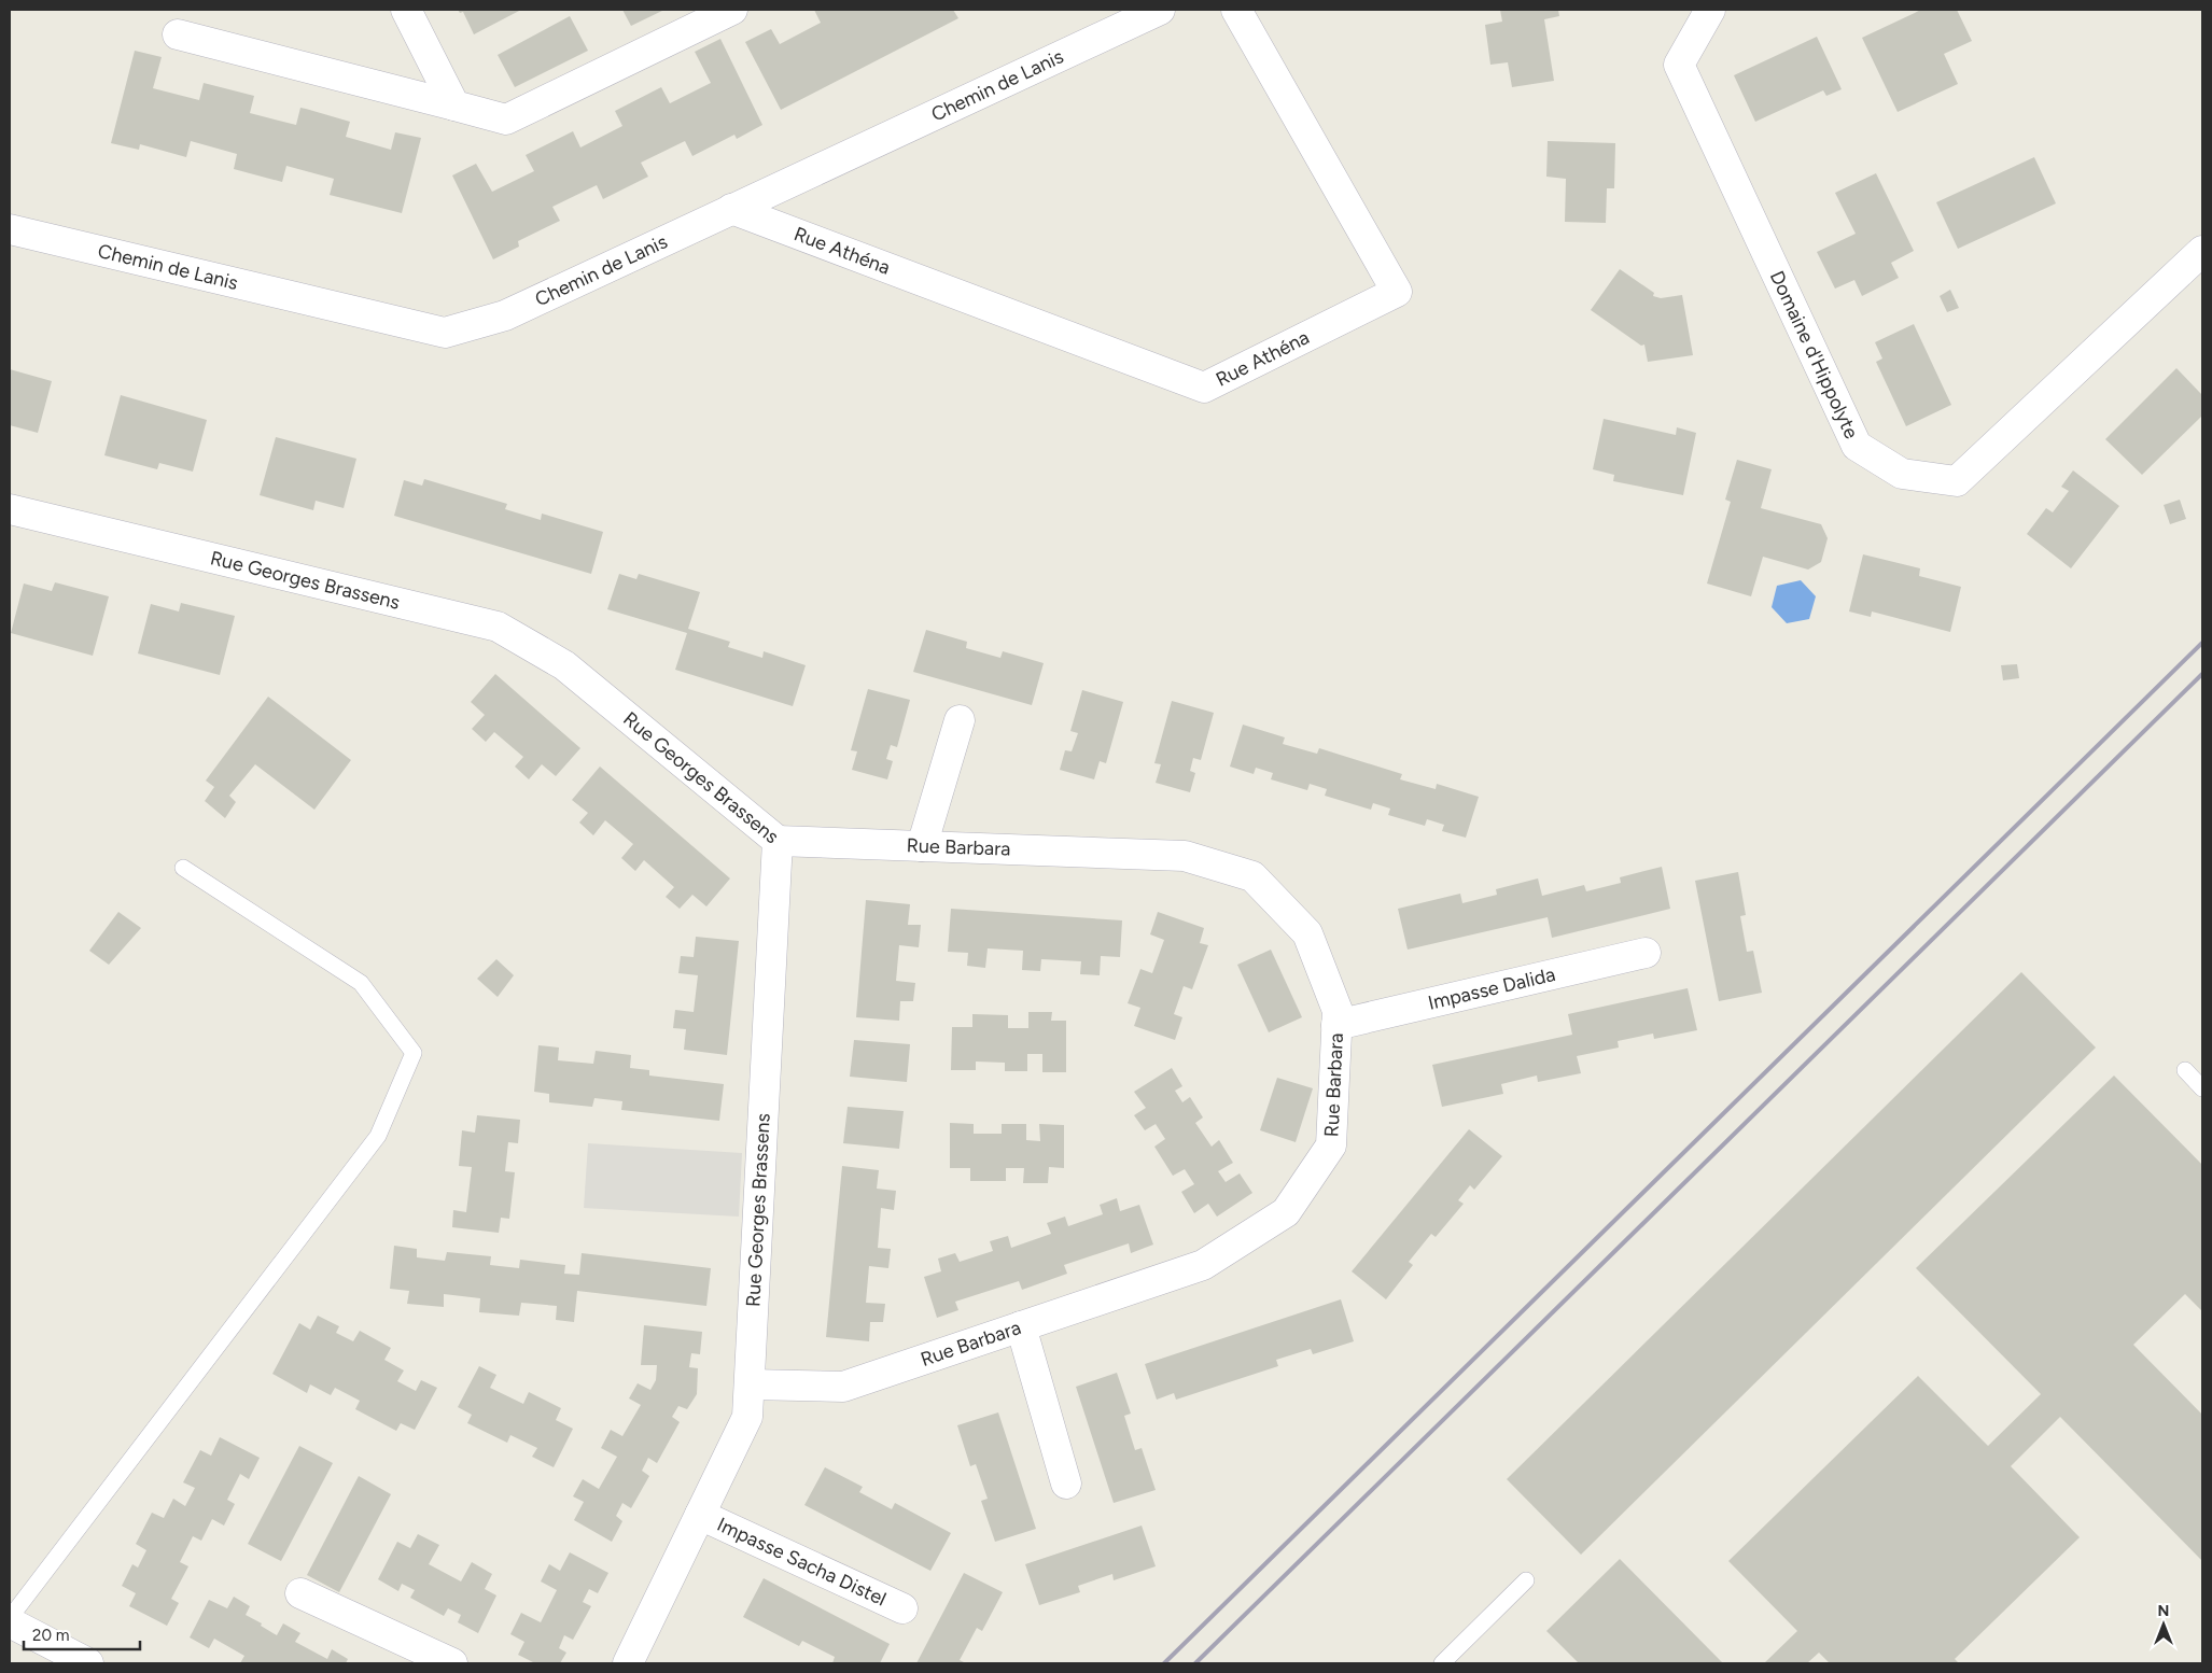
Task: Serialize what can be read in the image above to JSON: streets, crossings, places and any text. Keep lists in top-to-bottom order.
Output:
{
  "streets": {
    "street": [
      "Chemin de Lanis",
      "Rue Athéna",
      "Domaine d'Hippolyte",
      "Rue Georges Brassens",
      "Rue Barbara",
      "Impasse Dalida",
      "Impasse Sacha Distel"
    ]
  },
  "crossings": [
    ["Chemin de Lanis", "Rue Athéna"],
    ["Rue Georges Brassens", "Rue Barbara"],
    ["Rue Georges Brassens", "Impasse Sacha Distel"],
    ["Rue Barbara", "Impasse Dalida"]
  ],
  "scale_bar": "20 m",
  "north": "top"
}
